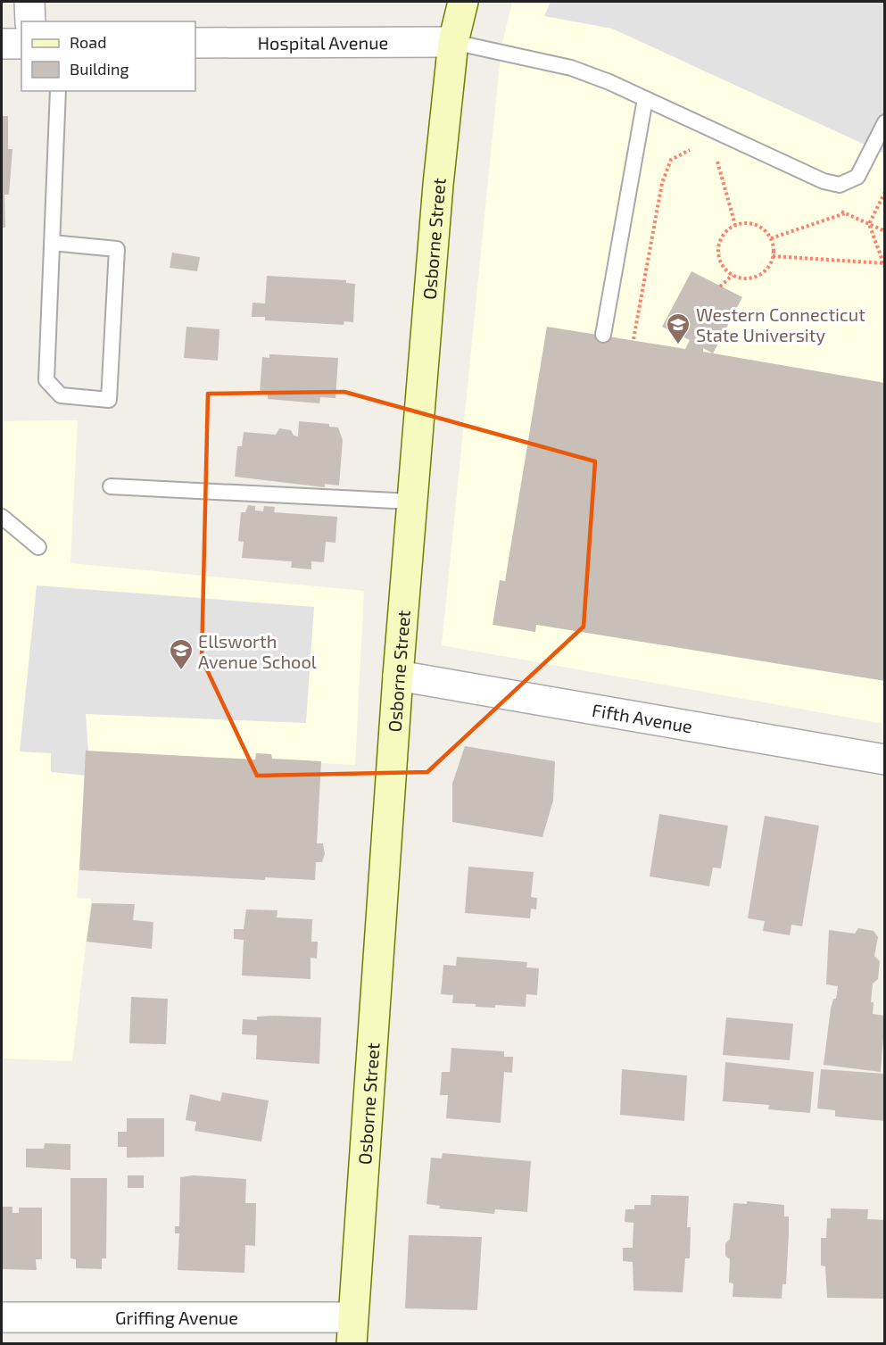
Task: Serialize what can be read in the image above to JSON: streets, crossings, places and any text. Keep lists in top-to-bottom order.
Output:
{
  "streets": {
    "main road": ["Osborne Street"],
    "street": ["Hospital Avenue", "Fifth Avenue", "Griffing Avenue"]
  },
  "crossings": [
    ["Hospital Avenue", "Osborne Street"],
    ["Osborne Street", "Fifth Avenue"],
    ["Osborne Street", "Griffing Avenue"]
  ],
  "places": {
    "school or university": ["Western Connecticut State University", "Ellsworth Avenue School"]
  },
  "legend": ["Road", "Building"]
}
